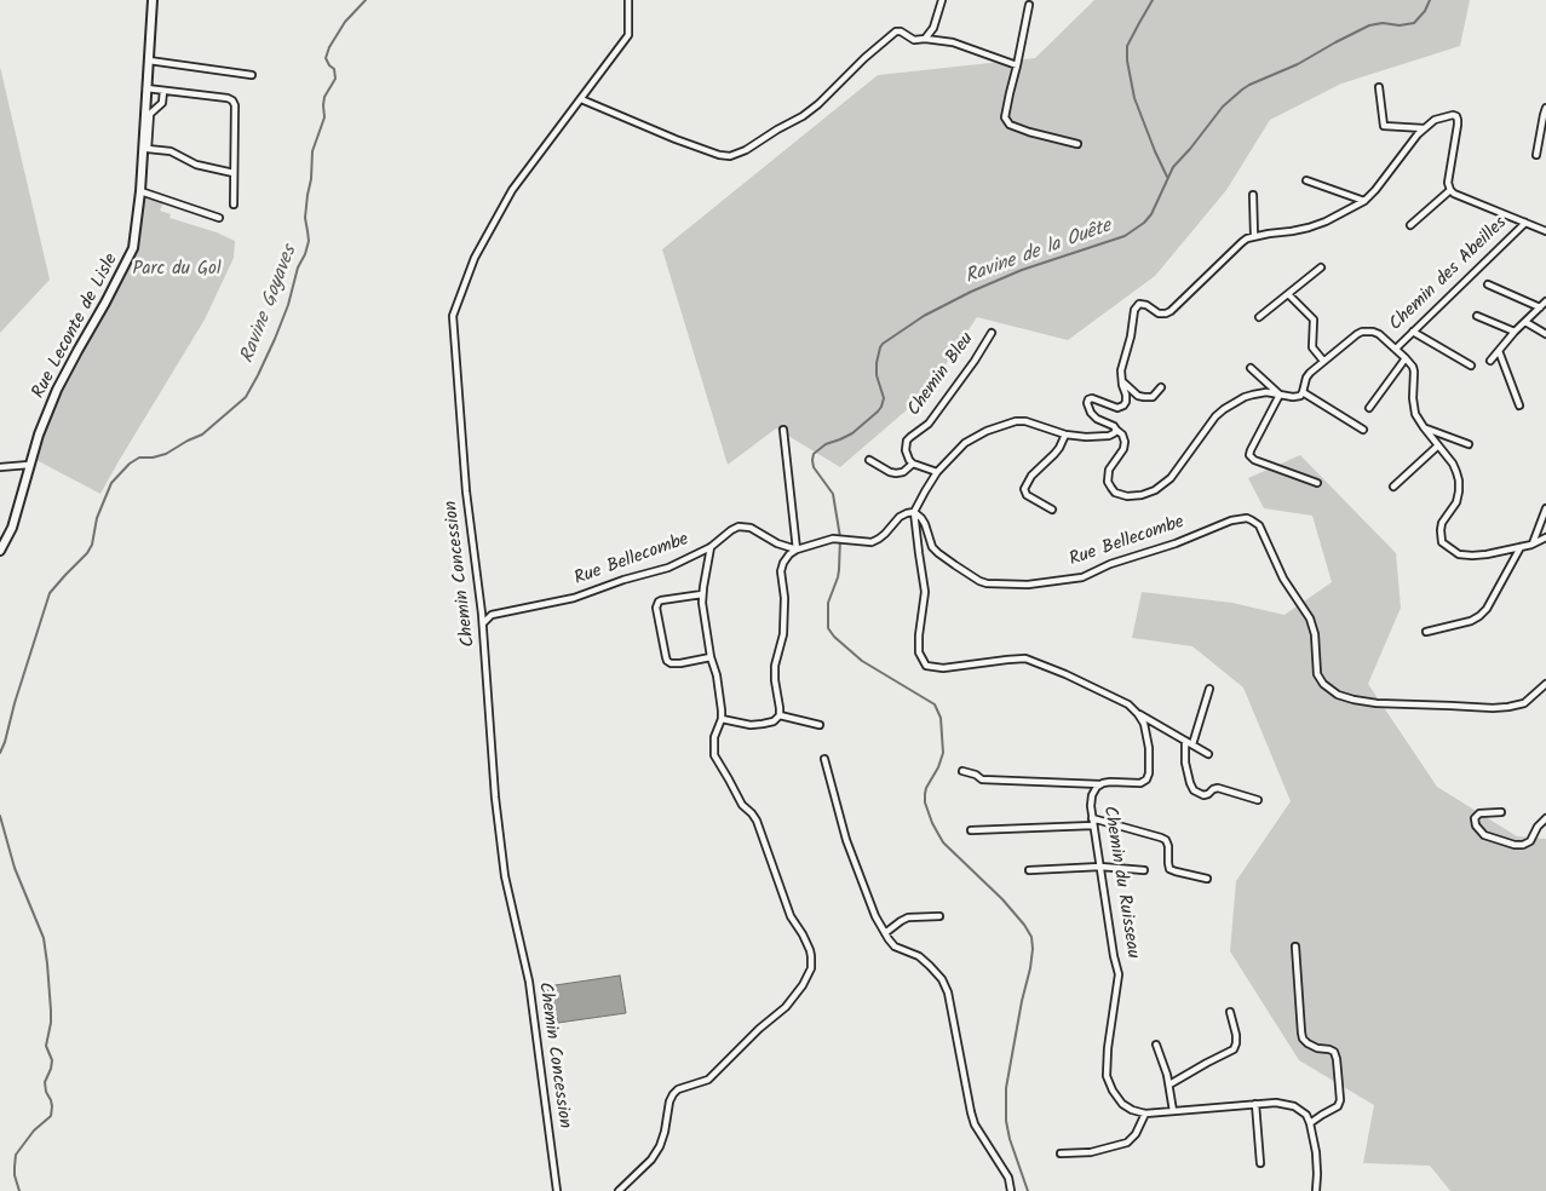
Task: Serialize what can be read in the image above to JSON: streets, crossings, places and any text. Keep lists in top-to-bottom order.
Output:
{
  "streets": {
    "main road": ["Rue Leconte de Lisle"],
    "street": [
      "Chemin des Abeilles",
      "Chemin Bleu",
      "Rue Bellecombe",
      "Chemin Concession",
      "Chemin du Ruisseau"
    ]
  },
  "crossings": [
    ["Rue Bellecombe", "Chemin Concession"]
  ],
  "water": ["Ravine de la Ouête", "Ravine Goyaves"],
  "parks": ["Parc du Gol"]
}
